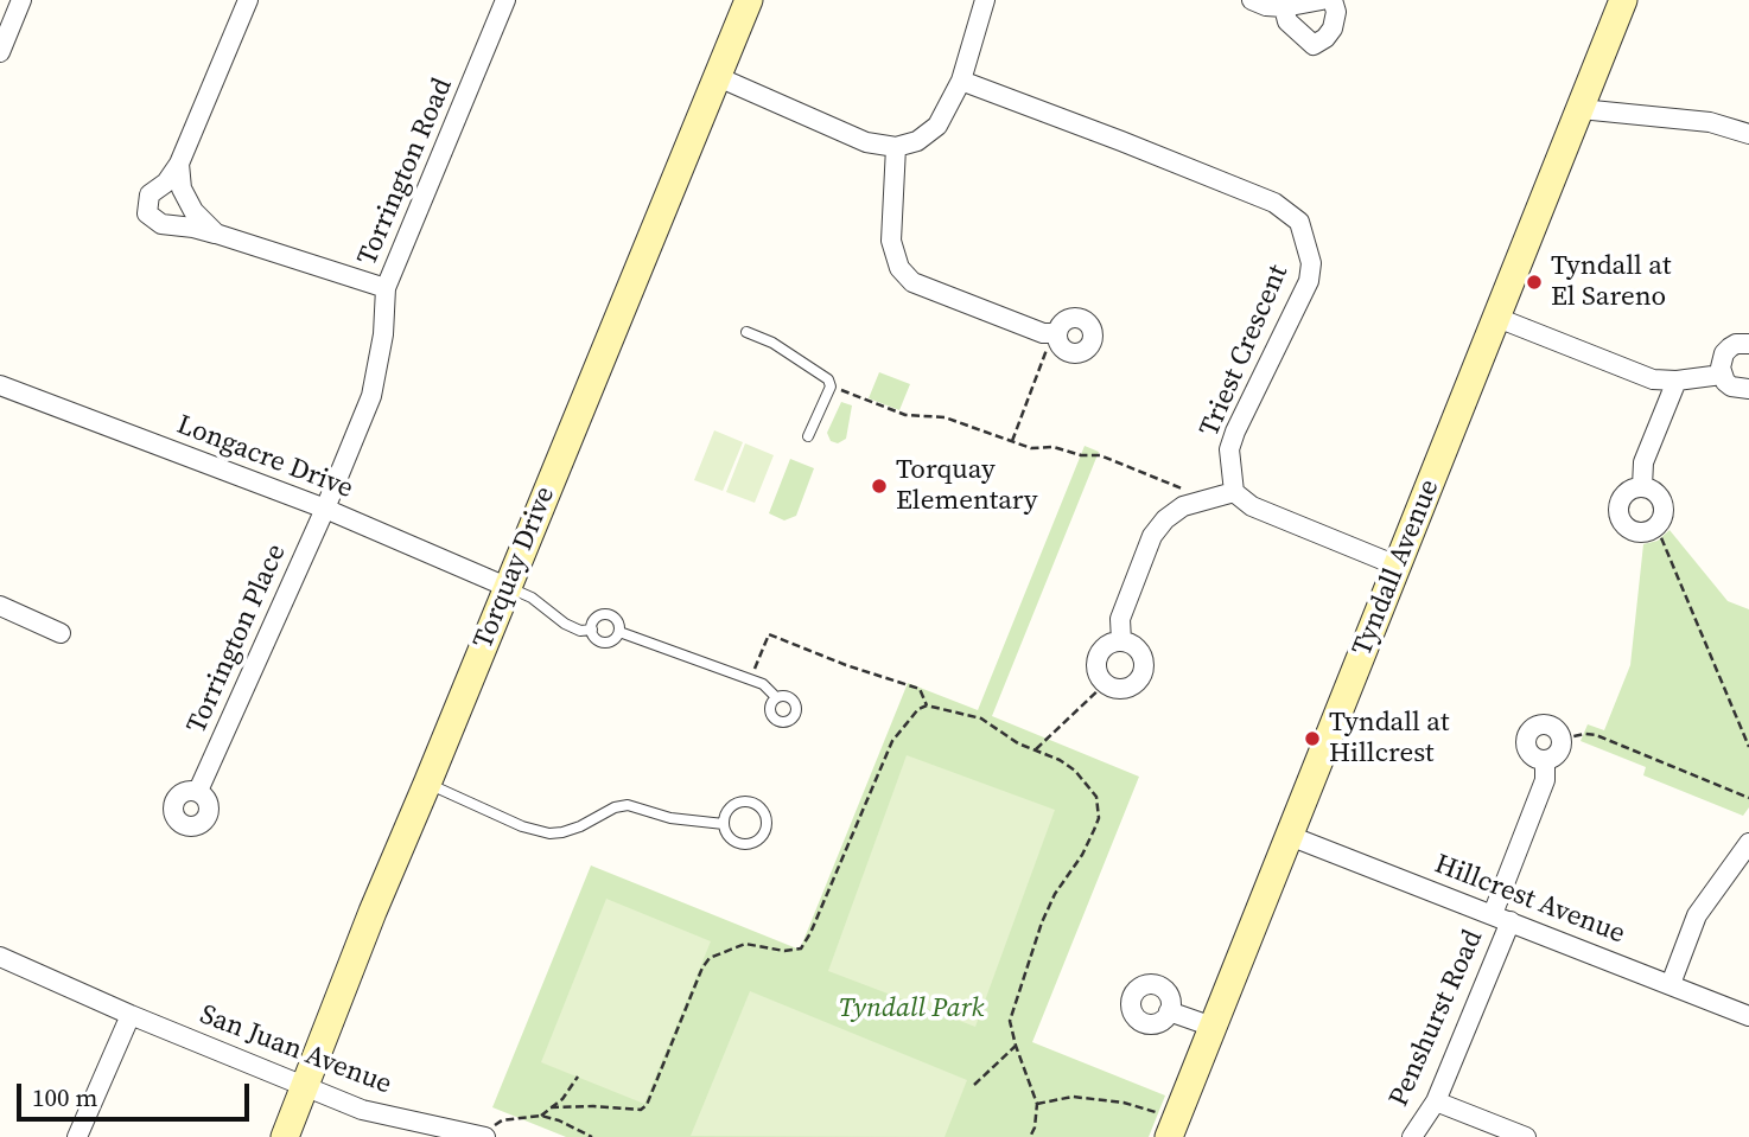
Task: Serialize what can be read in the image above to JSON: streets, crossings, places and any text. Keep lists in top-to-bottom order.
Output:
{
  "streets": {
    "street": [
      "Torrington Road",
      "Triest Crescent",
      "Longacre Drive",
      "Torquay Drive",
      "Tyndall Avenue",
      "Torrington Place",
      "Hillcrest Avenue",
      "Penshurst Road",
      "San Juan Avenue"
    ]
  },
  "crossings": [
    ["Torrington Road", "Longacre Drive"],
    ["Torrington Road", "Torrington Place"],
    ["Longacre Drive", "Torquay Drive"],
    ["Longacre Drive", "Torrington Place"],
    ["Torquay Drive", "San Juan Avenue"],
    ["Tyndall Avenue", "Hillcrest Avenue"],
    ["Hillcrest Avenue", "Penshurst Road"]
  ],
  "parks": ["Tyndall Park"],
  "places": ["Tyndall at El Sareno", "Torquay Elementary", "Tyndall at Hillcrest"],
  "scale_bar": "100 m"
}
